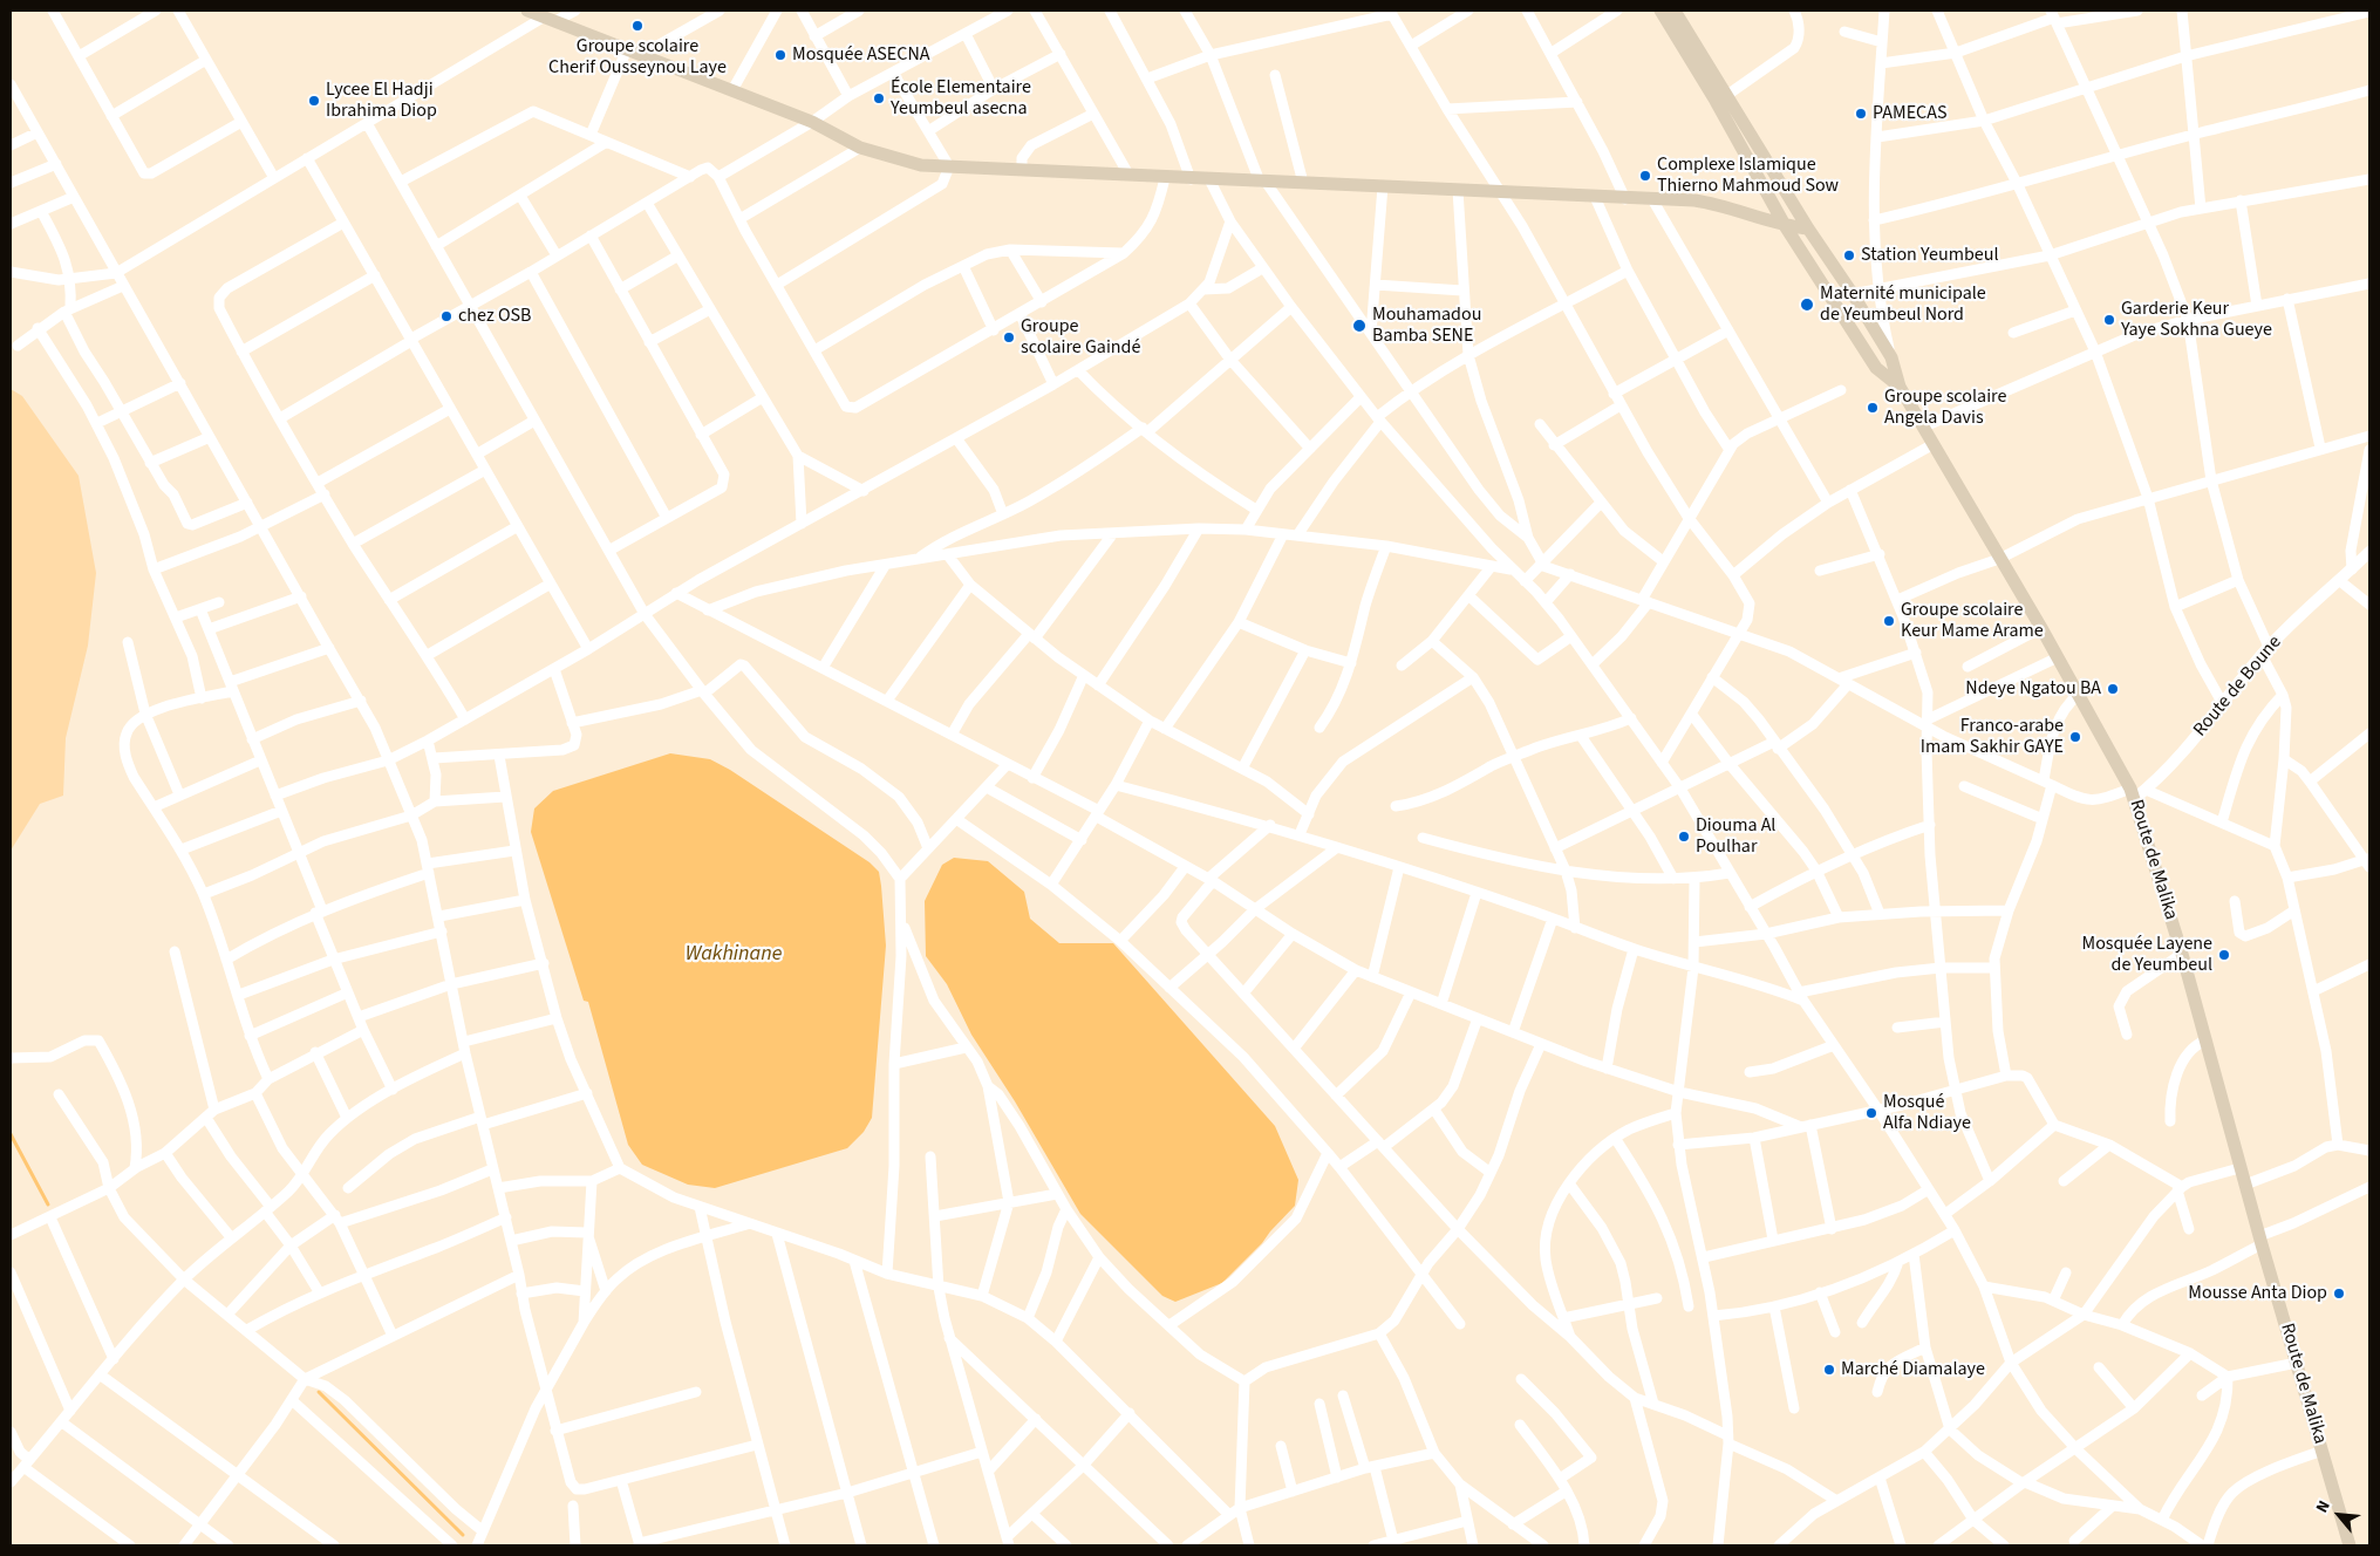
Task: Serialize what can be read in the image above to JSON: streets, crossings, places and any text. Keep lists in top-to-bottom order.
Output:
{
  "streets": {
    "main road": ["Route de Malika"],
    "street": ["Route de Boune"]
  },
  "crossings": [
    ["Route de Boune", "Route de Malika"]
  ],
  "water": ["Wakhinane"],
  "places": [
    "Groupe scolaire Cherif Ousseynou Laye",
    "Mosquée ASECNA",
    "École Elementaire Yeumbeul asecna",
    "Lycee El Hadji Ibrahima Diop",
    "PAMECAS",
    "Complexe Islamique Thierno Mahmoud Sow",
    "Station Yeumbeul",
    "Maternité municipale de Yeumbeul Nord",
    "chez OSB",
    "Garderie Keur Yaye Sokhna Gueye",
    "Mouhamadou Bamba SENE",
    "Groupe scolaire Gaindé",
    "Groupe scolaire Angela Davis",
    "Groupe scolaire Keur Mame Arame",
    "Ndeye Ngatou BA",
    "Franco-arabe Imam Sakhir GAYE",
    "Diouma Al Poulhar",
    "Mosquée Layene de Yeumbeul",
    "Mosqué Alfa Ndiaye",
    "Mousse Anta Diop",
    "Marché Diamalaye"
  ],
  "north": "top left"
}
